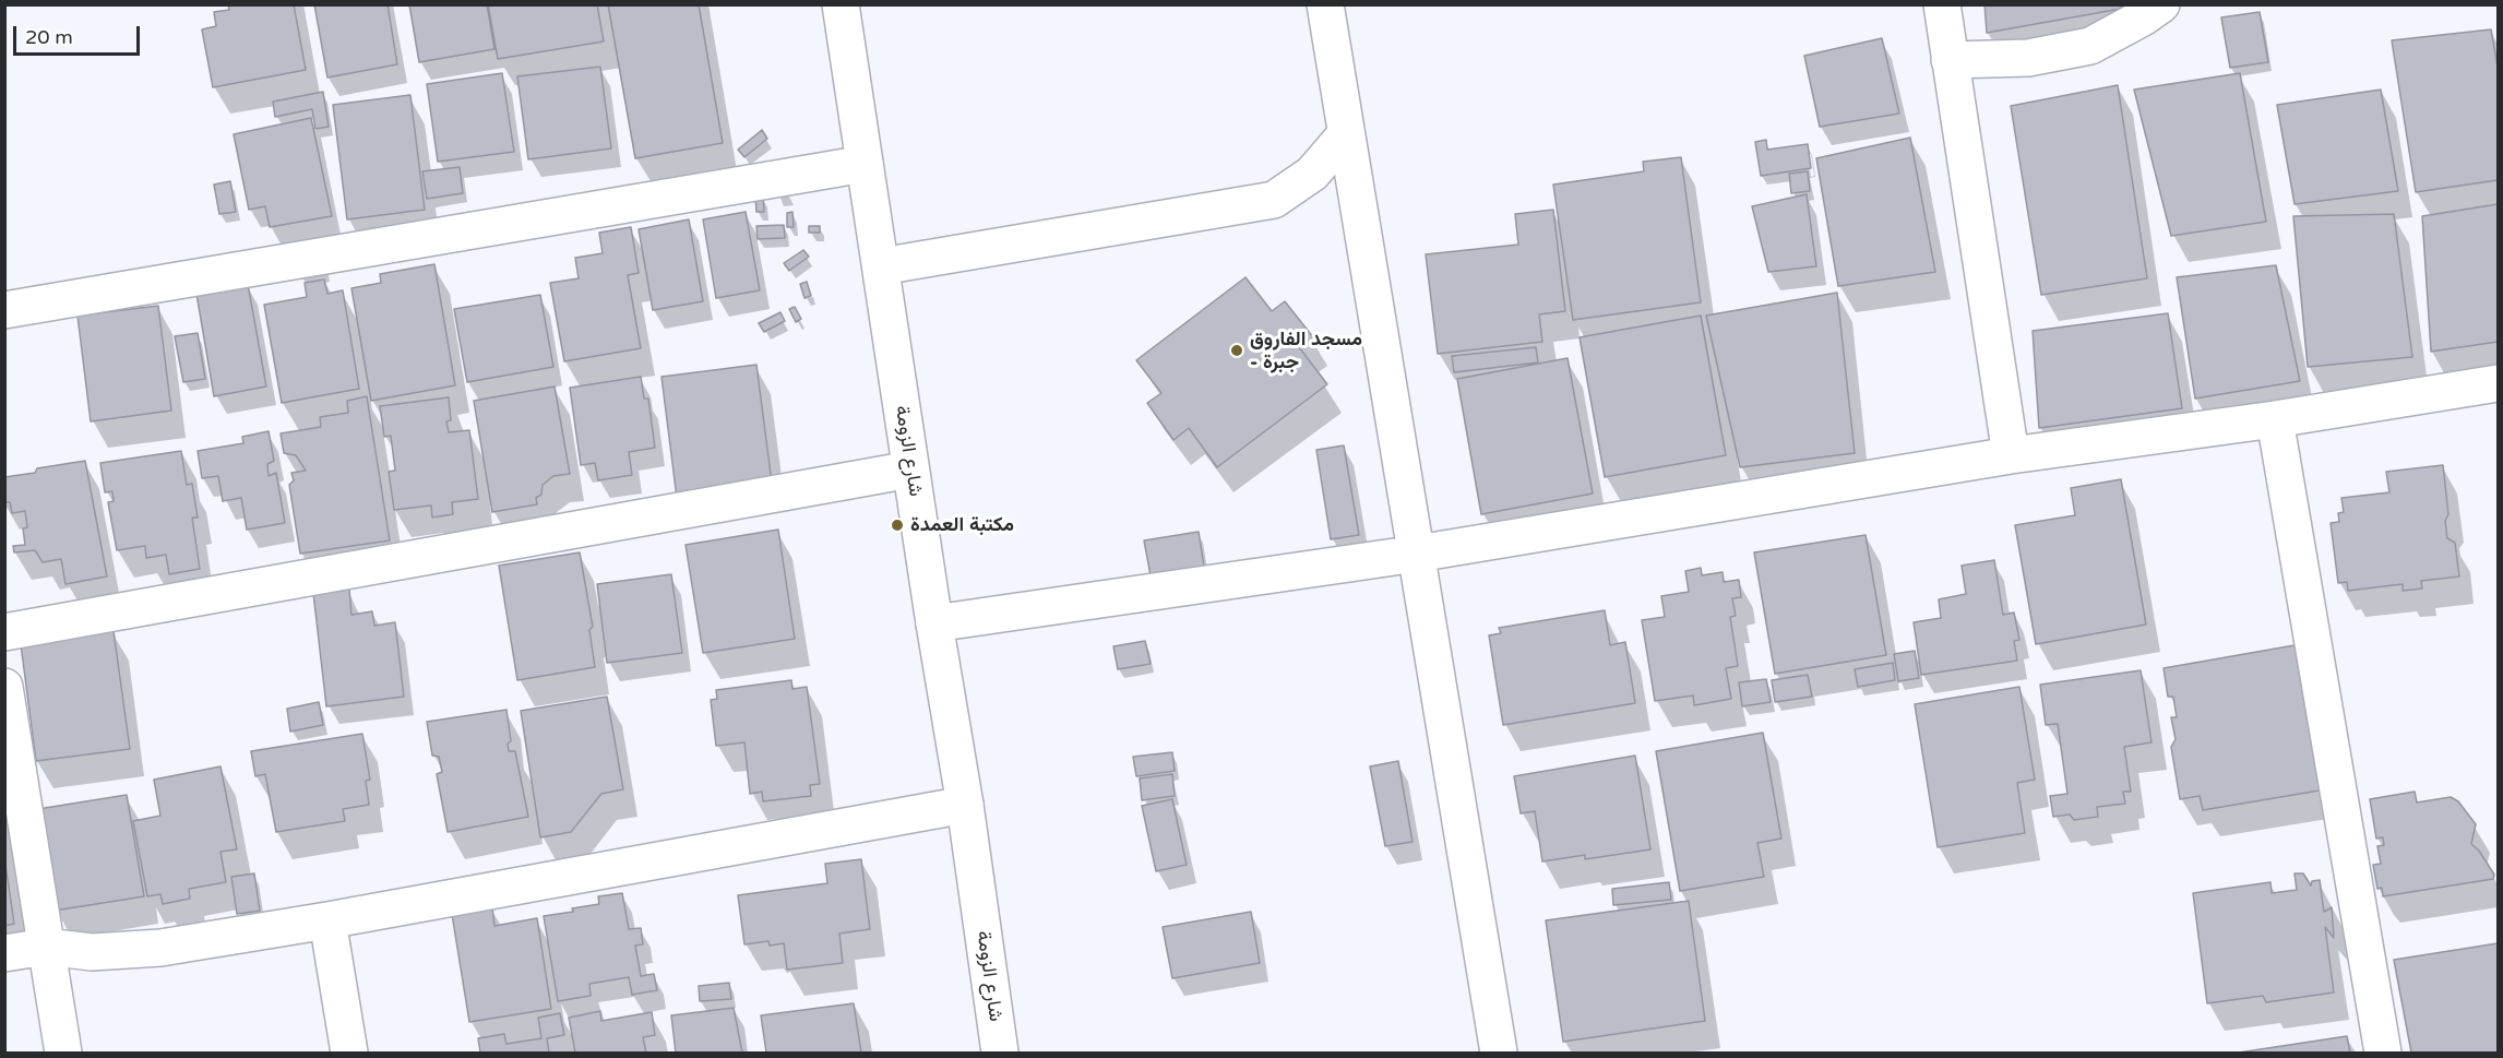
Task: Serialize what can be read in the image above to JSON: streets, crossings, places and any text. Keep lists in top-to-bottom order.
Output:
{
  "streets": {
    "street": ["شارع الزومة"]
  },
  "places": ["مسجد الفاروق - جبرة", "مكتبة العمدة"],
  "scale_bar": "20 m"
}
